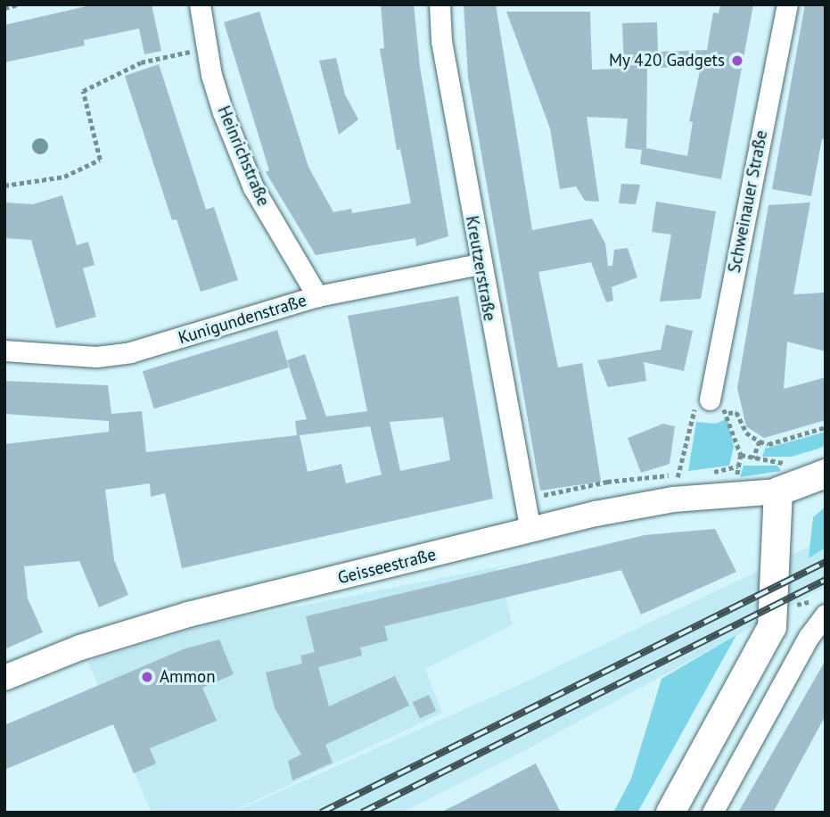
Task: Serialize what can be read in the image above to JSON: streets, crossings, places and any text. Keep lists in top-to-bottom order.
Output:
{
  "streets": {
    "street": [
      "Heinrichstraße",
      "Schweinauer Straße",
      "Kreutzerstraße",
      "Kunigundenstraße",
      "Geisseestraße"
    ]
  },
  "crossings": [
    ["Heinrichstraße", "Kunigundenstraße"],
    ["Kreutzerstraße", "Kunigundenstraße"],
    ["Kreutzerstraße", "Geisseestraße"]
  ],
  "places": ["My 420 Gadgets", "Ammon"]
}
